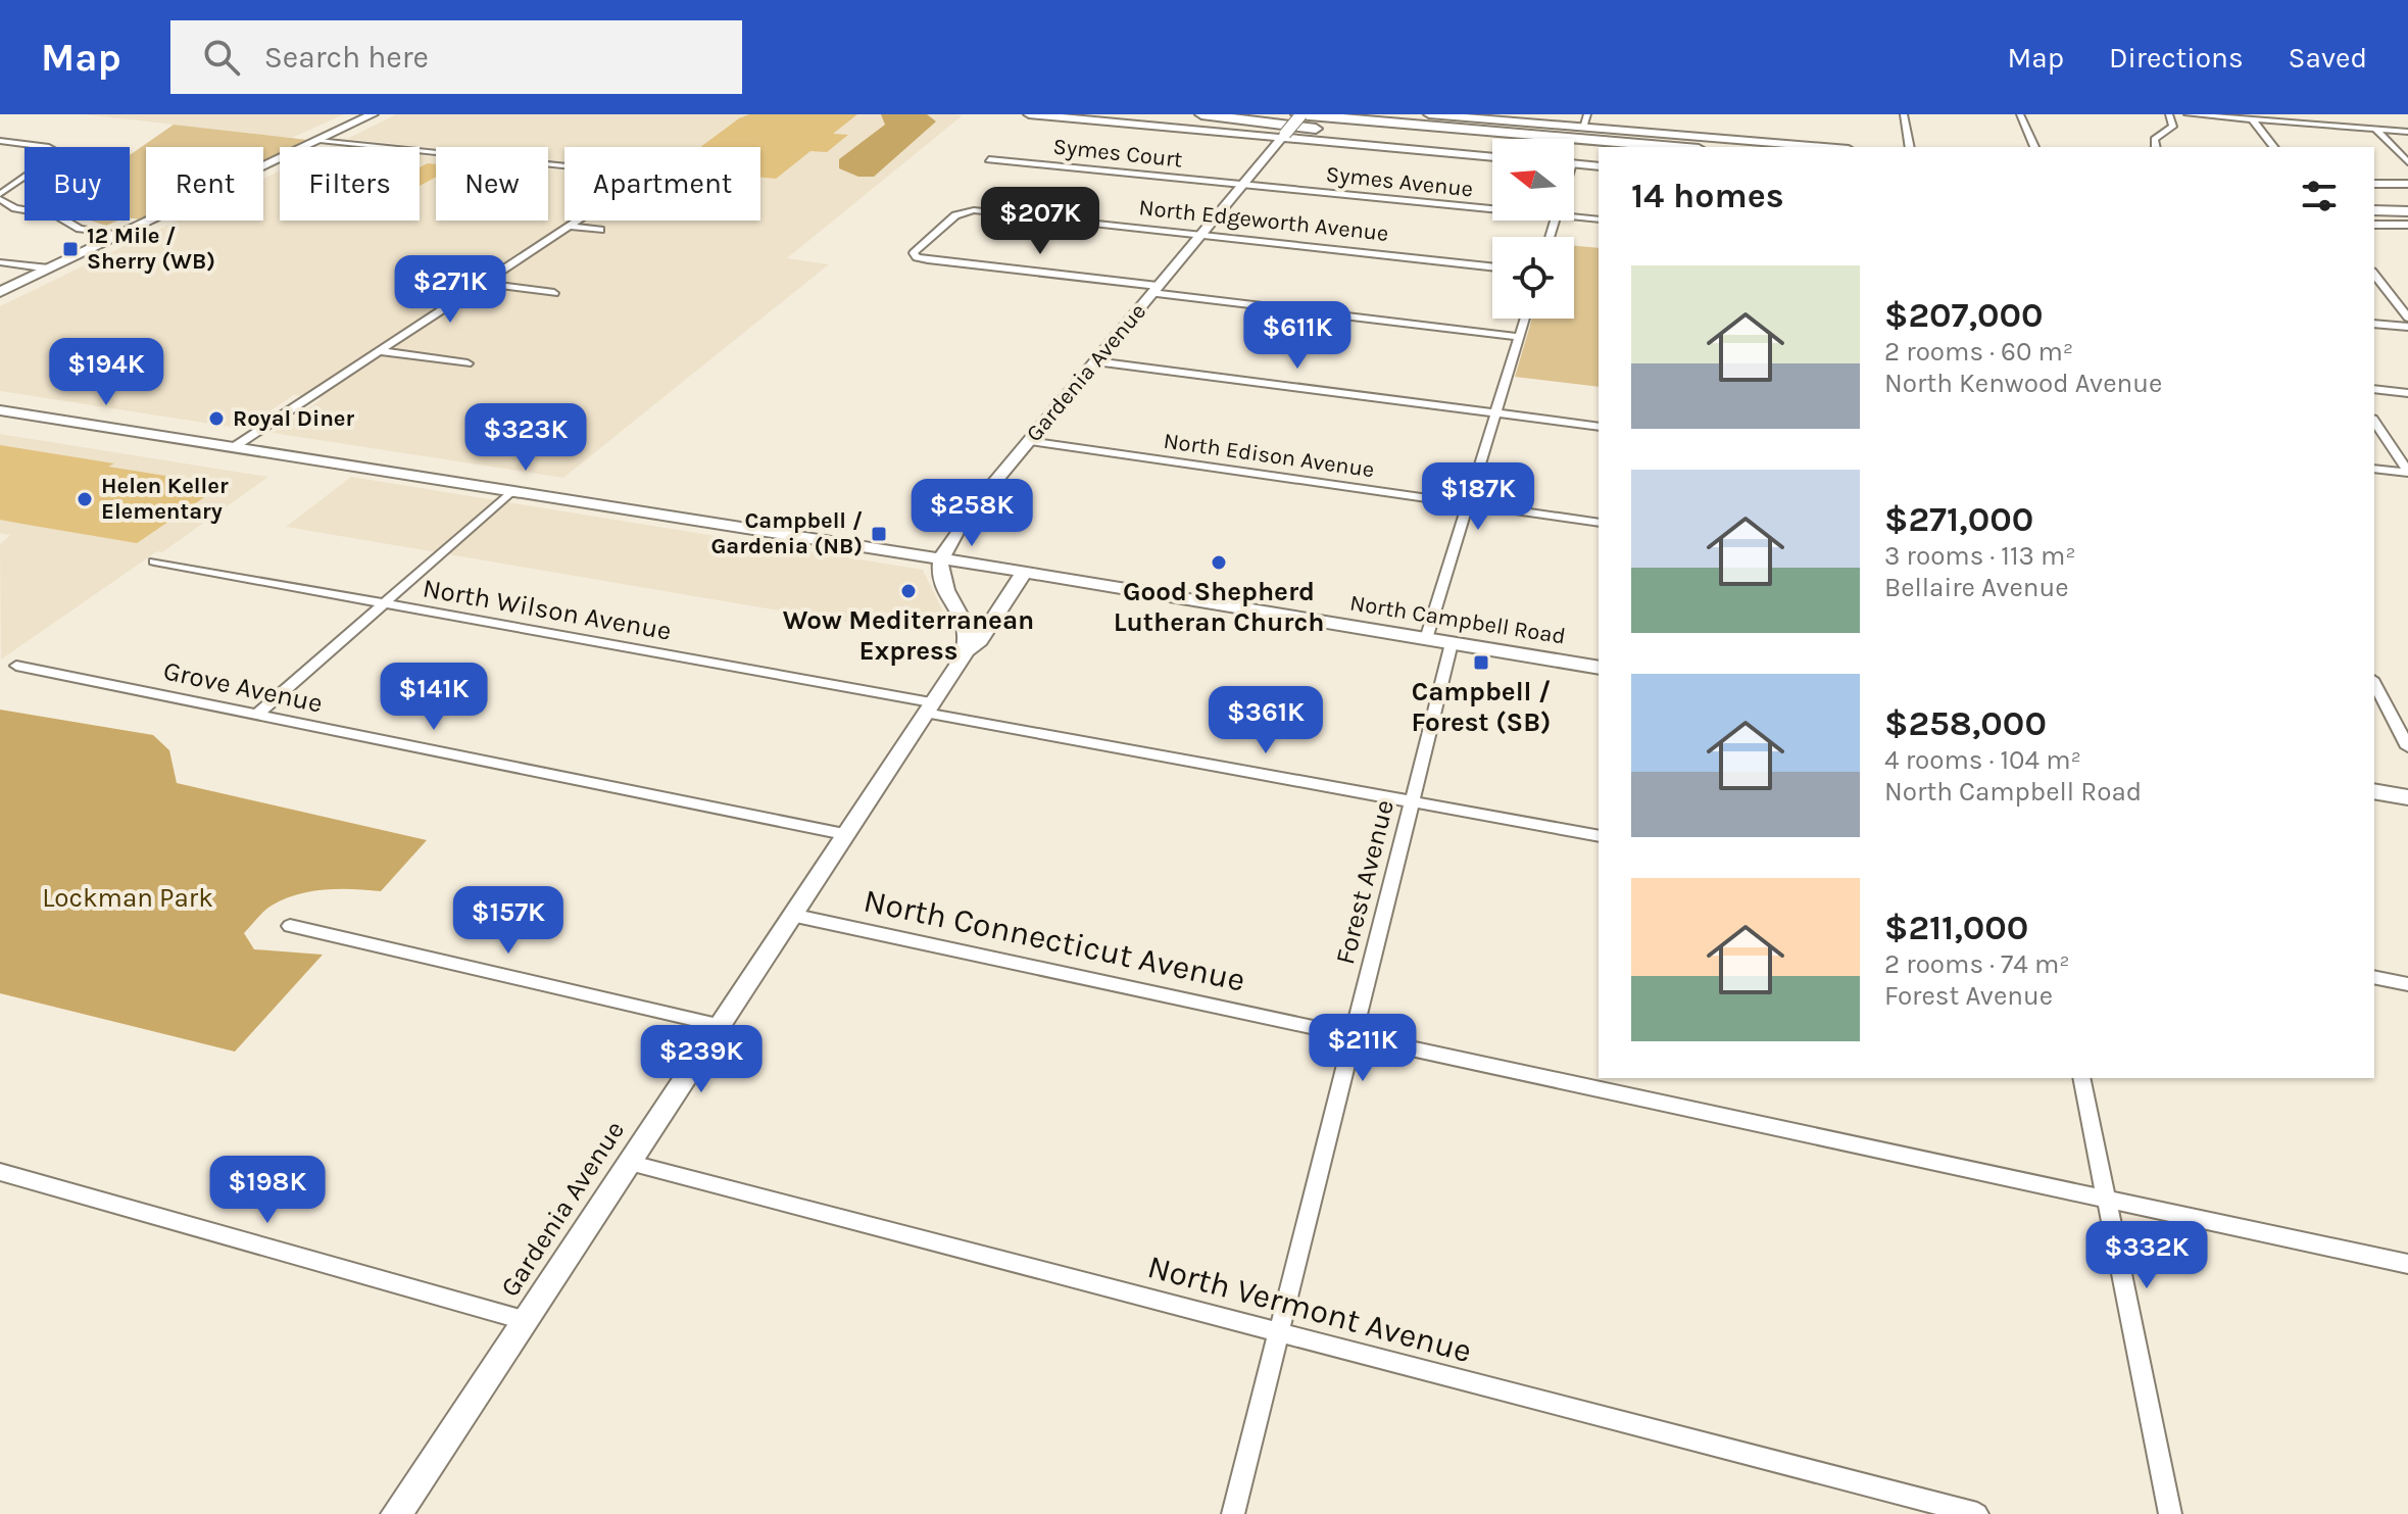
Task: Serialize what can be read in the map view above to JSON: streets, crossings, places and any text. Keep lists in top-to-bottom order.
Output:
{
  "streets": {
    "street": [
      "Symes Court",
      "Symes Avenue",
      "North Edgeworth Avenue",
      "Gardenia Avenue",
      "North Edison Avenue",
      "North Wilson Avenue",
      "North Campbell Road",
      "Grove Avenue",
      "Forest Avenue",
      "North Connecticut Avenue",
      "North Vermont Avenue"
    ]
  },
  "crossings": [
    ["Symes Court", "Symes Avenue"],
    ["Symes Court", "Gardenia Avenue"],
    ["Symes Avenue", "Gardenia Avenue"],
    ["North Edgeworth Avenue", "Gardenia Avenue"],
    ["Gardenia Avenue", "North Edison Avenue"],
    ["Gardenia Avenue", "North Wilson Avenue"],
    ["Gardenia Avenue", "North Campbell Road"],
    ["Gardenia Avenue", "Grove Avenue"],
    ["Gardenia Avenue", "North Connecticut Avenue"],
    ["Gardenia Avenue", "North Vermont Avenue"],
    ["North Wilson Avenue", "Forest Avenue"],
    ["North Campbell Road", "Forest Avenue"],
    ["Forest Avenue", "North Connecticut Avenue"],
    ["Forest Avenue", "North Vermont Avenue"]
  ],
  "parks": ["Lockman Park"],
  "places": {
    "transit": ["12 Mile / Sherry (WB)", "Campbell / Gardenia (NB)", "Campbell / Forest (SB)"],
    "other": [
      "Royal Diner",
      "Helen Keller Elementary",
      "Good Shepherd Lutheran Church",
      "Wow Mediterranean Express"
    ]
  },
  "north": "left",
  "page": {
    "header": "Map",
    "search": "Search here",
    "nav": ["Map", "Directions", "Saved"],
    "chip": [
      "Buy",
      "Rent",
      "Filters",
      "New",
      "Apartment"
    ],
    "heading": "14 homes",
    "price": [
      "$207K",
      "$271K",
      "$611K",
      "$194K",
      "$323K",
      "$187K",
      "$258K",
      "$141K",
      "$361K",
      "$157K",
      "$211K",
      "$239K",
      "$198K",
      "$332K"
    ],
    "list": [
      {
        "name": "$207,000",
        "note": "2 rooms · 60 m² · North Kenwood Avenue"
      },
      {
        "name": "$271,000",
        "note": "3 rooms · 113 m² · Bellaire Avenue"
      },
      {
        "name": "$258,000",
        "note": "4 rooms · 104 m² · North Campbell Road"
      },
      {
        "name": "$211,000",
        "note": "2 rooms · 74 m² · Forest Avenue"
      }
    ]
  }
}
